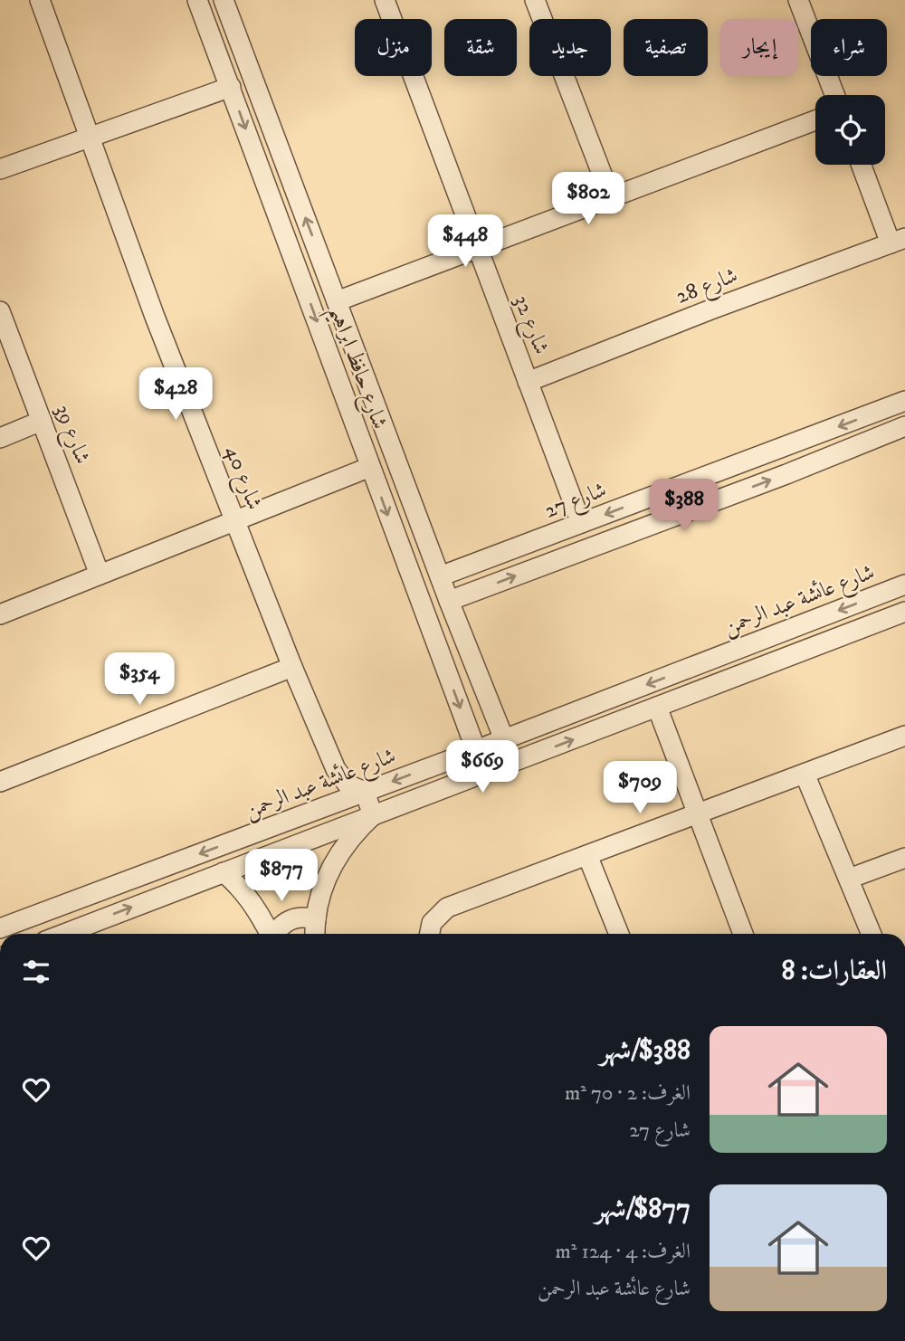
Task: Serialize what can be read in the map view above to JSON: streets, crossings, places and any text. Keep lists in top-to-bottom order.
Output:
{
  "streets": {
    "street": [
      "شارع 28",
      "شارع 32",
      "شارع حافظ ابراهيم",
      "شارع 39",
      "شارع 40",
      "شارع 27",
      "شارع عائشة عبد الرحمن"
    ]
  },
  "crossings": [
    ["شارع 28", "شارع 32"],
    ["شارع 32", "شارع 27"],
    ["شارع حافظ ابراهيم", "شارع 27"],
    ["شارع حافظ ابراهيم", "شارع عائشة عبد الرحمن"],
    ["شارع 40", "شارع عائشة عبد الرحمن"]
  ],
  "page": {
    "chip": [
      "شراء",
      "إيجار",
      "تصفية",
      "جديد",
      "شقة",
      "منزل"
    ],
    "price": [
      "$802",
      "$448",
      "$428",
      "$388",
      "$354",
      "$669",
      "$709",
      "$877"
    ],
    "heading": "العقارات: 8",
    "list": [
      {
        "name": "$388/شهر",
        "note": "الغرف: 2 · 70 m² · شارع 27"
      },
      {
        "name": "$877/شهر",
        "note": "الغرف: 4 · 124 m² · شارع عائشة عبد الرحمن"
      }
    ]
  }
}
